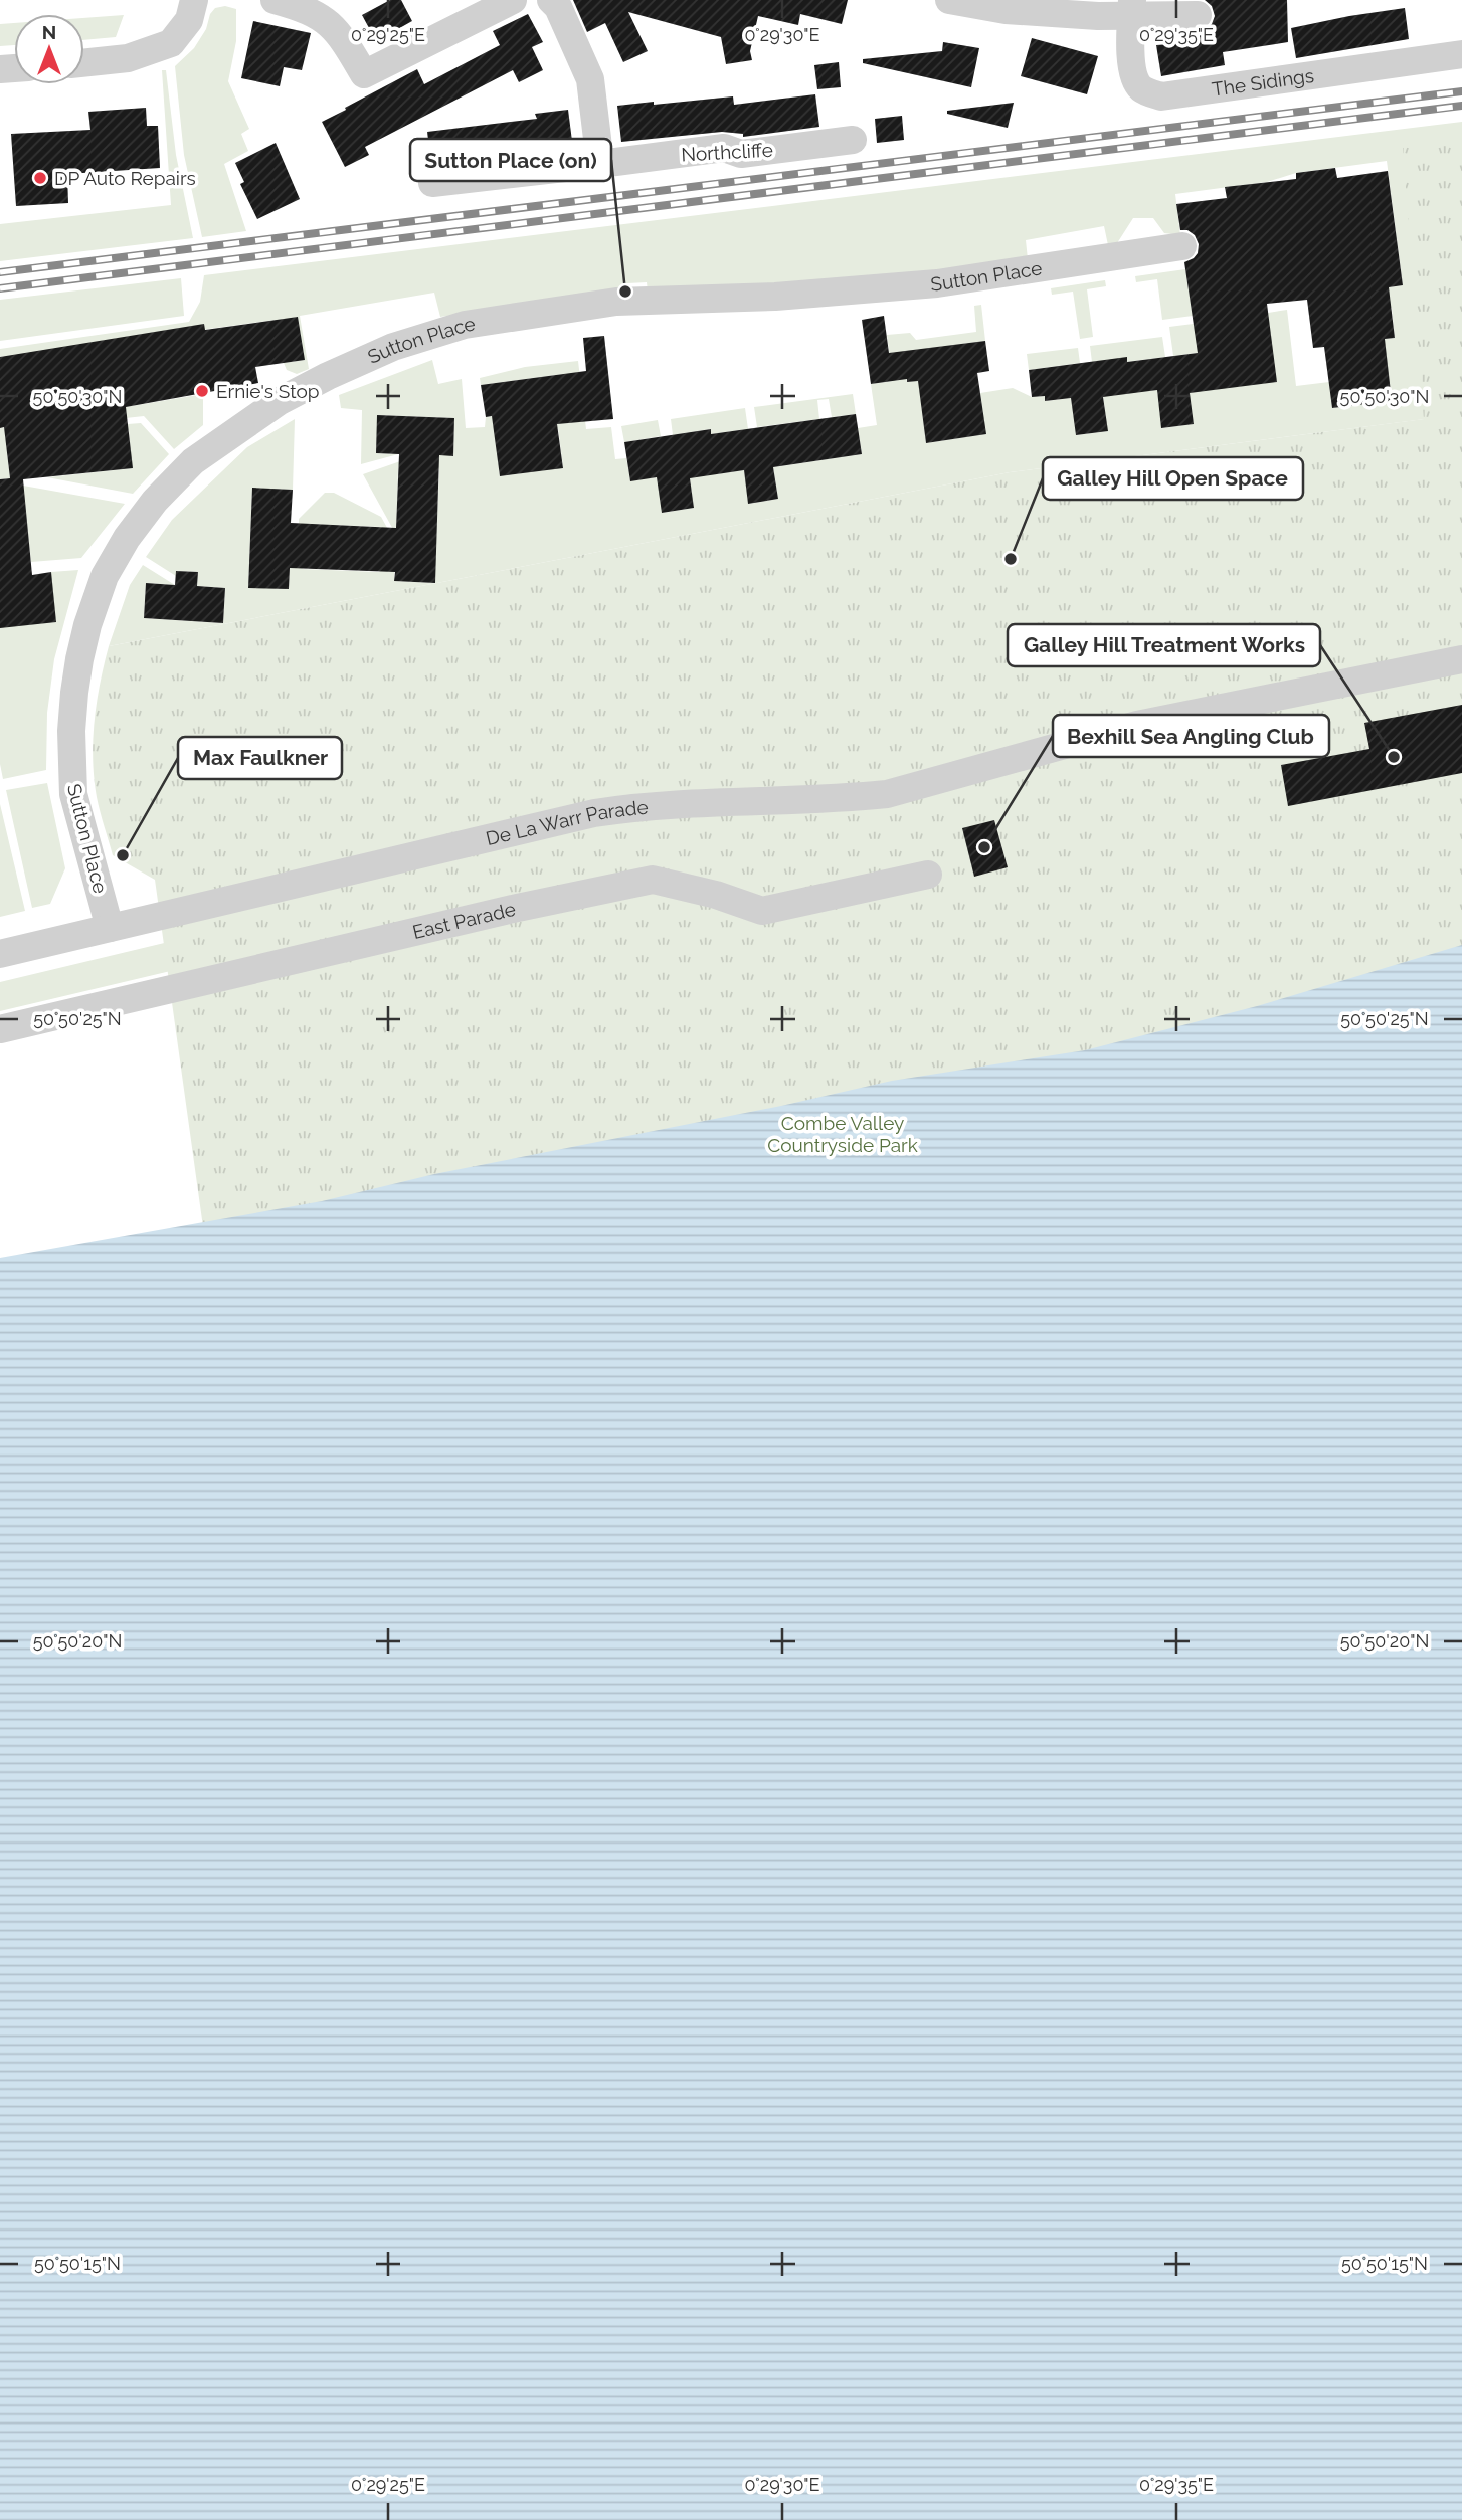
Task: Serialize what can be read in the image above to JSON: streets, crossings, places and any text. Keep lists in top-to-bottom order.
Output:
{
  "streets": {
    "street": [
      "The Sidings",
      "Northcliffe",
      "Sutton Place",
      "De La Warr Parade",
      "East Parade"
    ]
  },
  "crossings": [
    ["Sutton Place", "De La Warr Parade"]
  ],
  "parks": ["Combe Valley Countryside Park"],
  "places": [
    "DP Auto Repairs",
    "Sutton Place (on)",
    "Ernie's Stop",
    "Galley Hill Open Space",
    "Galley Hill Treatment Works",
    "Bexhill Sea Angling Club",
    "Max Faulkner"
  ],
  "north": "top",
  "coordinates": [
    "0°29'25\"E",
    "0°29'30\"E",
    "0°29'35\"E",
    "50°50'30\"N",
    "50°50'25\"N",
    "50°50'20\"N",
    "50°50'15\"N"
  ]
}
